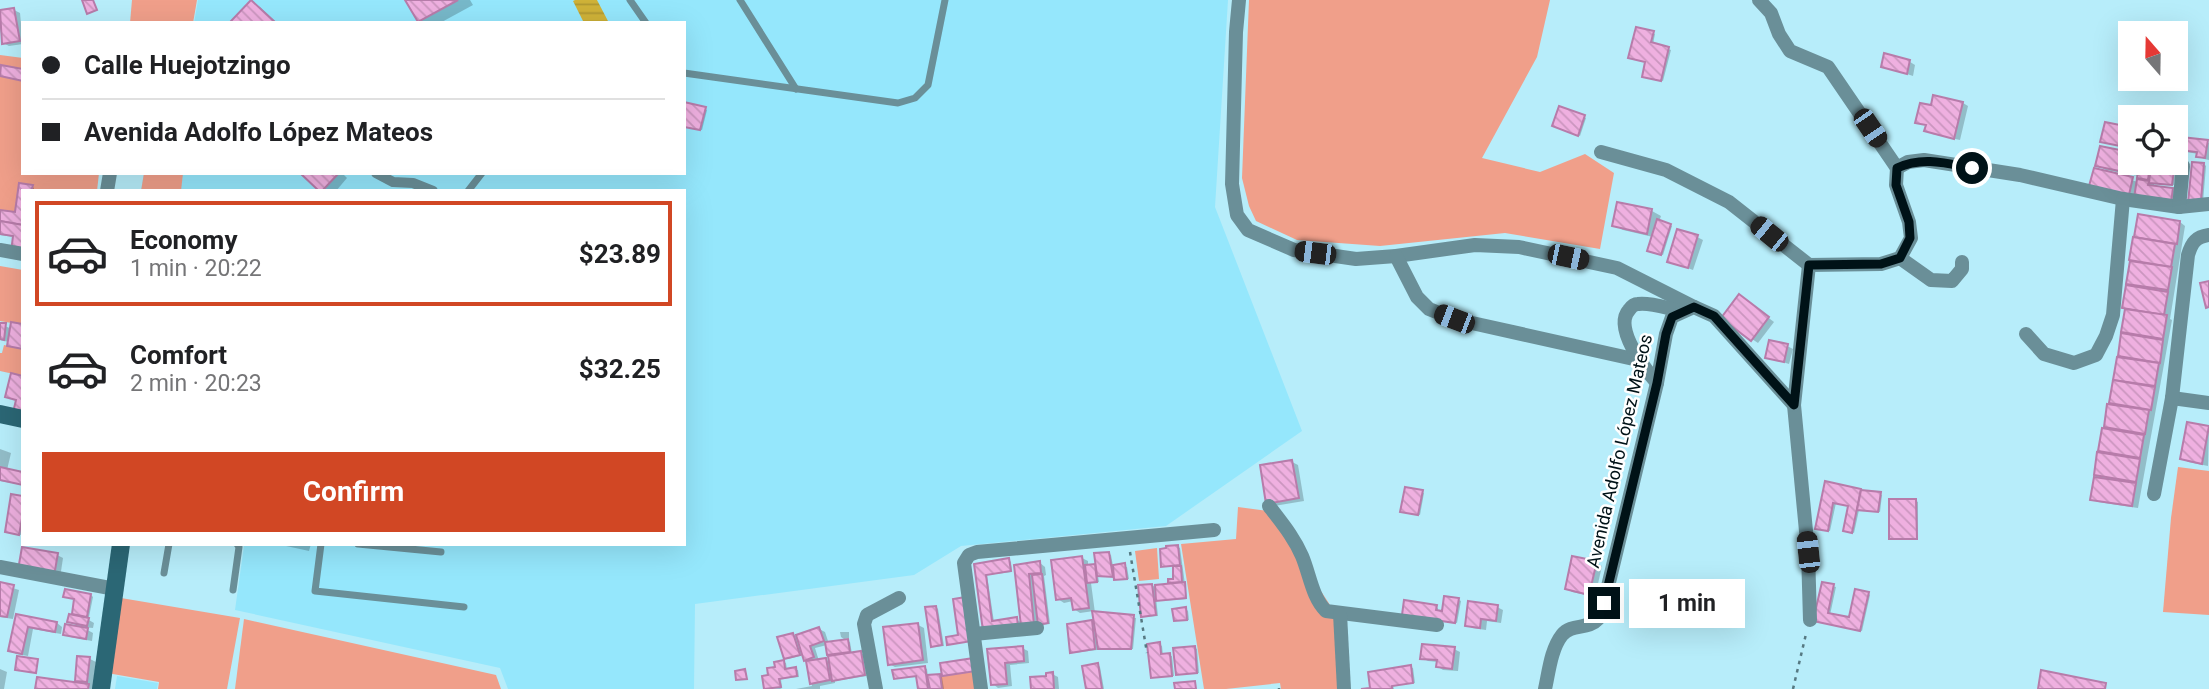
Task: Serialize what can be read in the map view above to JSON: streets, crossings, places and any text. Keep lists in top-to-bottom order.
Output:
{
  "streets": {
    "street": ["Avenida Adolfo López Mateos"]
  },
  "north": "top",
  "page": {
    "banner": ["Calle Huejotzingo", "Avenida Adolfo López Mateos"],
    "list": [
      {
        "name": "Economy",
        "note": "1 min · 20:22",
        "value": "$23.89"
      },
      {
        "name": "Comfort",
        "note": "2 min · 20:23",
        "value": "$32.25"
      }
    ],
    "buttons": "Confirm",
    "bubble": "1 min"
  }
}
